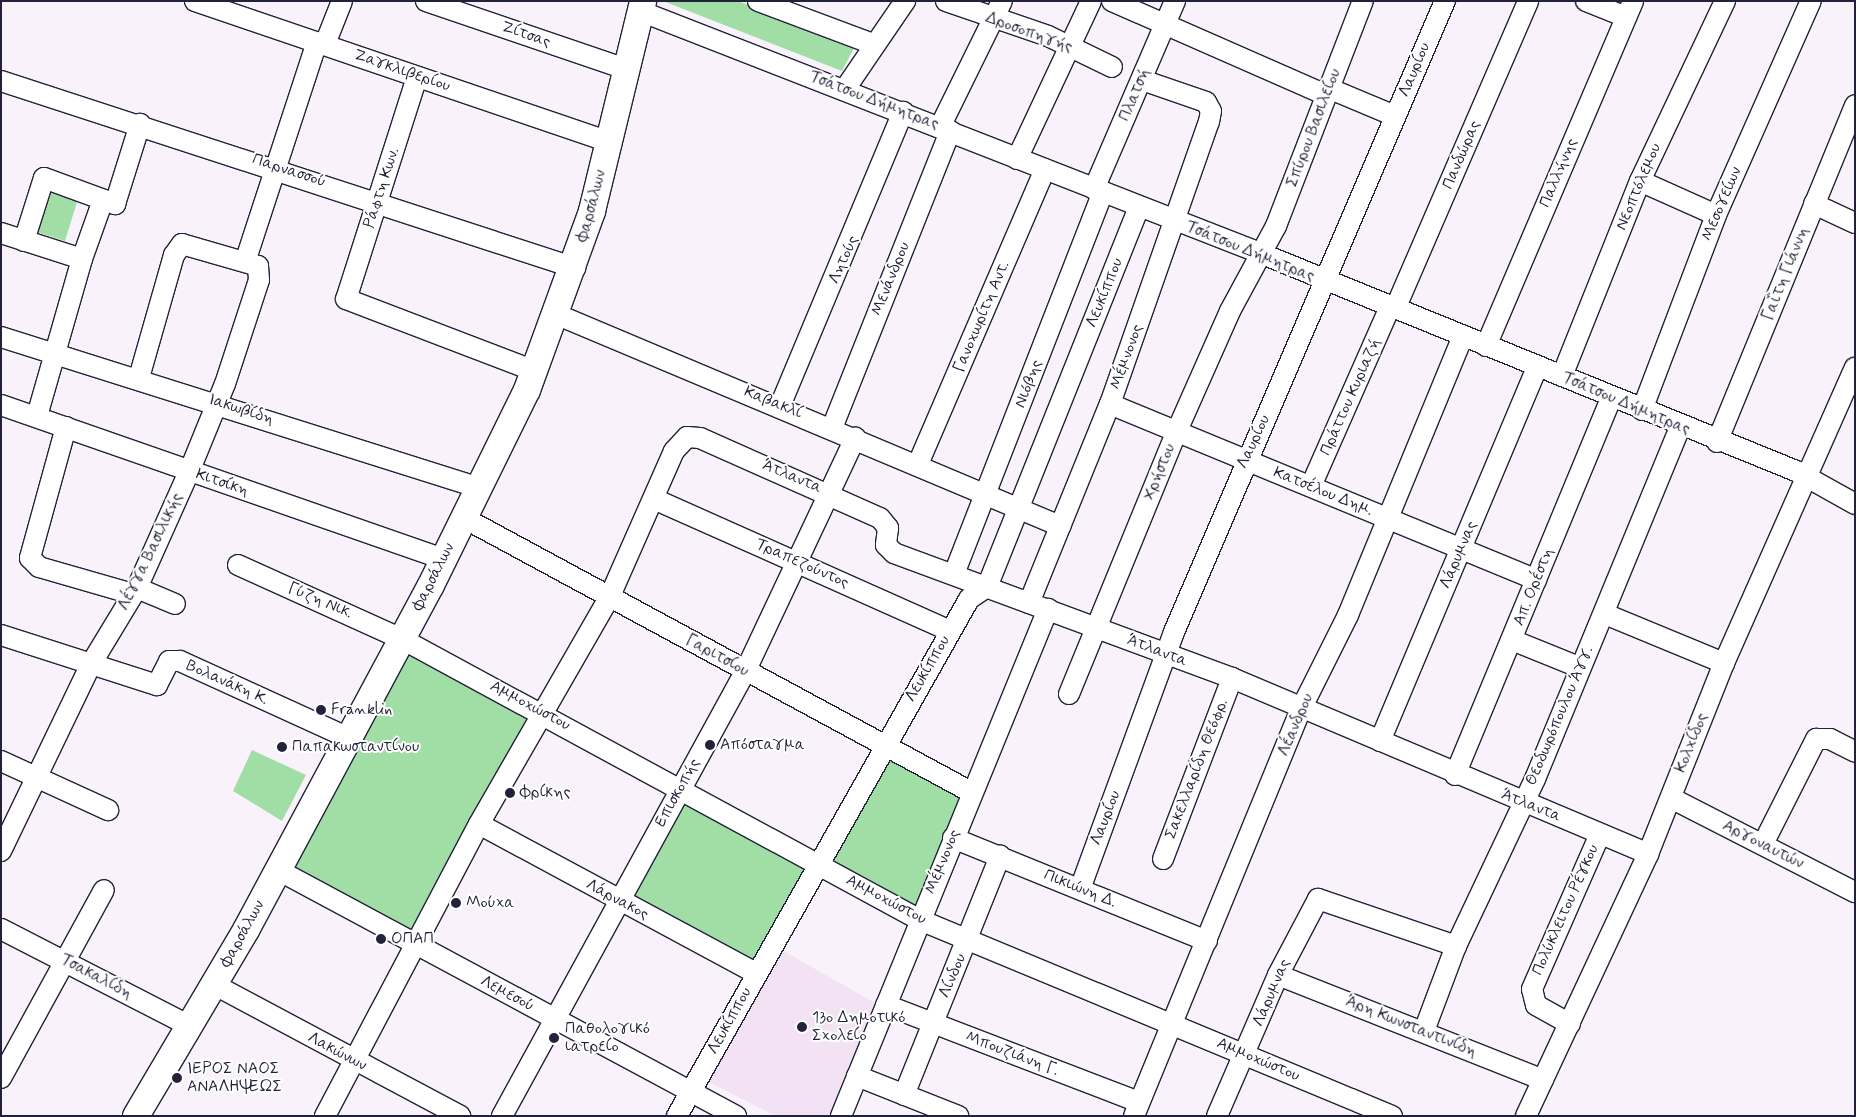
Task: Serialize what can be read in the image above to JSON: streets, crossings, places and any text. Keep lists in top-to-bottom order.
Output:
{
  "streets": {
    "main road": ["Φαρσάλων"],
    "street": [
      "Δροσοπηγής",
      "Ζίτσας",
      "Λαυρίου",
      "Ζαγκλιβερίου",
      "Πλατσή",
      "Τσάτσου Δήμητρας",
      "Σπύρου Βασιλείου",
      "Πανδώρας",
      "Παρνασσού",
      "Παλλήνης",
      "Νεοπτόλεμου",
      "Ράφτη Κων.",
      "Μεσογείων",
      "Λητούς",
      "Γαΐτη Γιάννη",
      "Μενάνδρου",
      "Λευκίππου",
      "Γανοχωρίτη Αντ.",
      "Μέμνονος",
      "Νιόβης",
      "Πράττου Κυριαζή",
      "Καβακλί",
      "Ιακωβίδη",
      "Χρήστου",
      "Άτλαντα",
      "Κιτσίκη",
      "Κατσέλου Δημ.",
      "Λέγγα Βασιλικής",
      "Λάρυμνας",
      "Τραπεζούντος",
      "Απ. Ορέστη",
      "Γύζη Νικ.",
      "Γαριτσίου",
      "Βολανάκη Κ.",
      "Αμμοχώστου",
      "Θεοδωρόπουλου Άγγ.",
      "Λέανδρου",
      "Κολχίδος",
      "Σακελλαρίδη Θεόφρ.",
      "Επισκοπής",
      "Αργοναυτών",
      "Πικιώνη Δ.",
      "Λάρνακος",
      "Πολύκλειτου Ρέγκου",
      "Λίνδου",
      "Τσακαλίδη",
      "Λεμεσού",
      "Άρη Κωνσταντινίδη",
      "Λακώνων",
      "Μπουζιάνη Γ."
    ]
  },
  "crossings": [
    ["Δροσοπηγής", "Μενάνδρου"],
    ["Ζίτσας", "Φαρσάλων"],
    ["Λαυρίου", "Τσάτσου Δήμητρας"],
    ["Λαυρίου", "Άτλαντα"],
    ["Λαυρίου", "Κατσέλου Δημ."],
    ["Λαυρίου", "Πικιώνη Δ."],
    ["Ζαγκλιβερίου", "Ράφτη Κων."],
    ["Ζαγκλιβερίου", "Φαρσάλων"],
    ["Ζαγκλιβερίου", "Λέγγα Βασιλικής"],
    ["Πλατσή", "Τσάτσου Δήμητρας"],
    ["Πλατσή", "Μέμνονος"],
    ["Πλατσή", "Νιόβης"],
    ["Τσάτσου Δήμητρας", "Σπύρου Βασιλείου"],
    ["Τσάτσου Δήμητρας", "Πανδώρας"],
    ["Τσάτσου Δήμητρας", "Παλλήνης"],
    ["Τσάτσου Δήμητρας", "Νεοπτόλεμου"],
    ["Τσάτσου Δήμητρας", "Μεσογείων"],
    ["Τσάτσου Δήμητρας", "Φαρσάλων"],
    ["Τσάτσου Δήμητρας", "Λητούς"],
    ["Τσάτσου Δήμητρας", "Γαΐτη Γιάννη"],
    ["Τσάτσου Δήμητρας", "Μενάνδρου"],
    ["Τσάτσου Δήμητρας", "Λευκίππου"],
    ["Τσάτσου Δήμητρας", "Γανοχωρίτη Αντ."],
    ["Τσάτσου Δήμητρας", "Μέμνονος"],
    ["Τσάτσου Δήμητρας", "Νιόβης"],
    ["Τσάτσου Δήμητρας", "Πράττου Κυριαζή"],
    ["Τσάτσου Δήμητρας", "Χρήστου"],
    ["Τσάτσου Δήμητρας", "Λάρυμνας"],
    ["Τσάτσου Δήμητρας", "Απ. Ορέστη"],
    ["Τσάτσου Δήμητρας", "Θεοδωρόπουλου Άγγ."],
    ["Τσάτσου Δήμητρας", "Λέανδρου"],
    ["Τσάτσου Δήμητρας", "Κολχίδος"],
    ["Σπύρου Βασιλείου", "Χρήστου"],
    ["Πανδώρας", "Πράττου Κυριαζή"],
    ["Παρνασσού", "Ράφτη Κων."],
    ["Παρνασσού", "Φαρσάλων"],
    ["Παρνασσού", "Λέγγα Βασιλικής"],
    ["Ράφτη Κων.", "Φαρσάλων"],
    ["Φαρσάλων", "Καβακλί"],
    ["Φαρσάλων", "Ιακωβίδη"],
    ["Φαρσάλων", "Κιτσίκη"],
    ["Φαρσάλων", "Γύζη Νικ."],
    ["Φαρσάλων", "Γαριτσίου"],
    ["Φαρσάλων", "Βολανάκη Κ."],
    ["Φαρσάλων", "Αμμοχώστου"],
    ["Φαρσάλων", "Τσακαλίδη"],
    ["Φαρσάλων", "Λεμεσού"],
    ["Φαρσάλων", "Λακώνων"],
    ["Λητούς", "Καβακλί"],
    ["Μενάνδρου", "Καβακλί"],
    ["Λευκίππου", "Καβακλί"],
    ["Λευκίππου", "Άτλαντα"],
    ["Λευκίππου", "Τραπεζούντος"],
    ["Λευκίππου", "Γαριτσίου"],
    ["Λευκίππου", "Αμμοχώστου"],
    ["Λευκίππου", "Λάρνακος"],
    ["Λευκίππου", "Λεμεσού"],
    ["Γανοχωρίτη Αντ.", "Καβακλί"],
    ["Μέμνονος", "Καβακλί"],
    ["Μέμνονος", "Άτλαντα"],
    ["Μέμνονος", "Κατσέλου Δημ."],
    ["Μέμνονος", "Γαριτσίου"],
    ["Μέμνονος", "Αμμοχώστου"],
    ["Μέμνονος", "Πικιώνη Δ."],
    ["Μέμνονος", "Μπουζιάνη Γ."],
    ["Νιόβης", "Καβακλί"],
    ["Νιόβης", "Άτλαντα"],
    ["Πράττου Κυριαζή", "Κατσέλου Δημ."],
    ["Καβακλί", "Επισκοπής"],
    ["Ιακωβίδη", "Λέγγα Βασιλικής"],
    ["Χρήστου", "Άτλαντα"],
    ["Χρήστου", "Κατσέλου Δημ."],
    ["Άτλαντα", "Λάρυμνας"],
    ["Άτλαντα", "Τραπεζούντος"],
    ["Άτλαντα", "Απ. Ορέστη"],
    ["Άτλαντα", "Θεοδωρόπουλου Άγγ."],
    ["Άτλαντα", "Λέανδρου"],
    ["Άτλαντα", "Κολχίδος"],
    ["Άτλαντα", "Σακελλαρίδη Θεόφρ."],
    ["Άτλαντα", "Επισκοπής"],
    ["Άτλαντα", "Πολύκλειτου Ρέγκου"],
    ["Κιτσίκη", "Λέγγα Βασιλικής"],
    ["Κατσέλου Δημ.", "Λάρυμνας"],
    ["Κατσέλου Δημ.", "Απ. Ορέστη"],
    ["Κατσέλου Δημ.", "Λέανδρου"],
    ["Λέγγα Βασιλικής", "Βολανάκη Κ."],
    ["Λάρυμνας", "Αμμοχώστου"],
    ["Λάρυμνας", "Θεοδωρόπουλου Άγγ."],
    ["Λάρυμνας", "Άρη Κωνσταντινίδη"],
    ["Τραπεζούντος", "Επισκοπής"],
    ["Γύζη Νικ.", "Αμμοχώστου"],
    ["Γαριτσίου", "Επισκοπής"],
    ["Αμμοχώστου", "Λέανδρου"],
    ["Αμμοχώστου", "Επισκοπής"],
    ["Αμμοχώστου", "Λίνδου"],
    ["Θεοδωρόπουλου Άγγ.", "Άρη Κωνσταντινίδη"],
    ["Λέανδρου", "Πικιώνη Δ."],
    ["Λέανδρου", "Μπουζιάνη Γ."],
    ["Κολχίδος", "Αργοναυτών"],
    ["Κολχίδος", "Πολύκλειτου Ρέγκου"],
    ["Κολχίδος", "Άρη Κωνσταντινίδη"],
    ["Επισκοπής", "Λάρνακος"],
    ["Επισκοπής", "Λεμεσού"],
    ["Πικιώνη Δ.", "Λίνδου"],
    ["Λίνδου", "Μπουζιάνη Γ."]
  ],
  "places": [
    "Franklin",
    "Απόσταγμα",
    "Παπακωσταντίνου",
    "Φρίκης",
    "Μούχα",
    "ΟΠΑΠ",
    "13ο Δημοτικό Σχολείο",
    "Παθολογικό ιατρείο",
    "ΙΕΡΟΣ ΝΑΟΣ ΑΝΑΛΗΨΕΩΣ"
  ]
}
